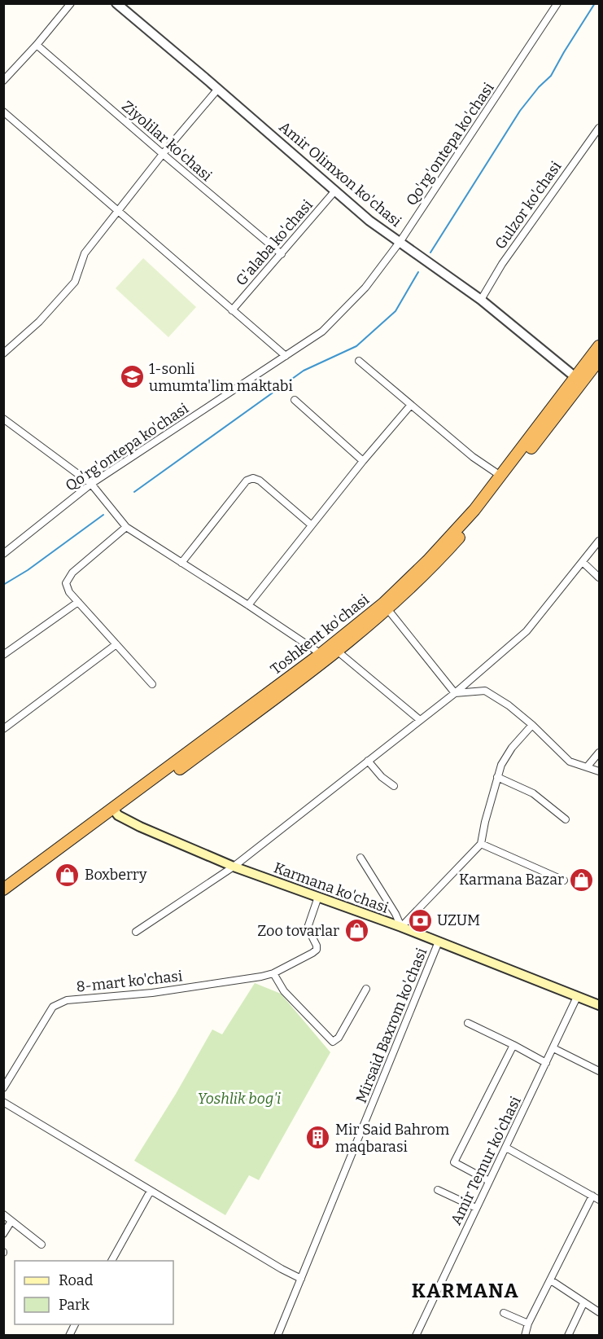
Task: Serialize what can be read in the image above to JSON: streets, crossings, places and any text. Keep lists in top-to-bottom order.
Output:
{
  "streets": {
    "highway": ["Toshkent ko'chasi"],
    "main road": ["Karmana ko'chasi"],
    "street": [
      "Ziyolilar ko'chasi",
      "Qo'rg'ontepa ko'chasi",
      "Amir Olimxon ko'chasi",
      "Gulzor ko'chasi",
      "G'alaba ko'chasi",
      "8-mart ko'chasi",
      "Mirsaid Baxrom ko'chasi",
      "Amir Temur ko'chasi"
    ]
  },
  "crossings": [
    ["Ziyolilar ko'chasi", "G'alaba ko'chasi"],
    ["Qo'rg'ontepa ko'chasi", "Amir Olimxon ko'chasi"],
    ["Amir Olimxon ko'chasi", "Gulzor ko'chasi"],
    ["Amir Olimxon ko'chasi", "G'alaba ko'chasi"],
    ["Amir Olimxon ko'chasi", "Toshkent ko'chasi"],
    ["Toshkent ko'chasi", "Karmana ko'chasi"],
    ["Karmana ko'chasi", "8-mart ko'chasi"],
    ["Karmana ko'chasi", "Mirsaid Baxrom ko'chasi"],
    ["Karmana ko'chasi", "Amir Temur ko'chasi"]
  ],
  "districts": ["KARMANA"],
  "parks": ["Yoshlik bog'i"],
  "places": {
    "school or university": ["1-sonli umumta'lim maktabi"],
    "shop": ["Boxberry", "Karmana Bazar", "Zoo tovarlar"],
    "bank": ["UZUM"],
    "building": ["Mir Said Bahrom maqbarasi"]
  },
  "legend": ["Road", "Park"]
}
